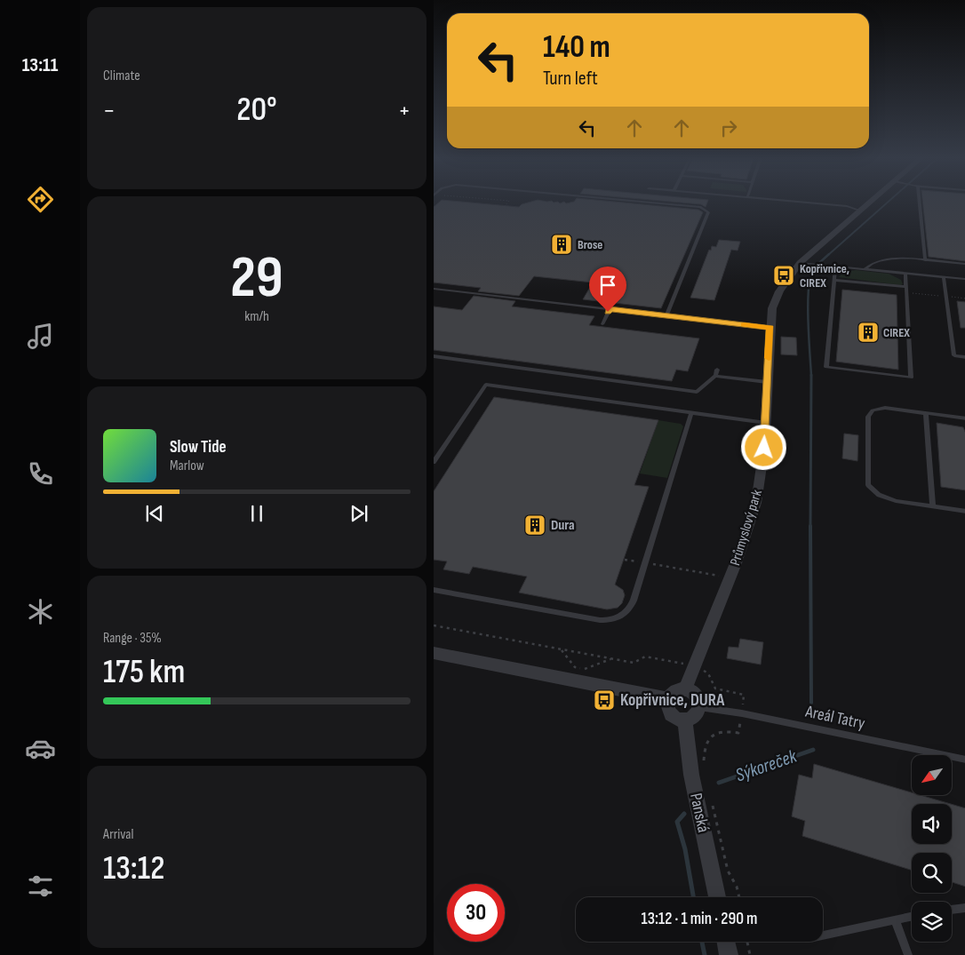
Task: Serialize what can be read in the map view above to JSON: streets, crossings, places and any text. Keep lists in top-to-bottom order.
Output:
{
  "streets": {
    "street": ["Průmyslový park", "Panská"],
    "lane": ["Areál Tatry"]
  },
  "crossings": [
    ["Průmyslový park", "Areál Tatry"],
    ["Průmyslový park", "Panská"],
    ["Areál Tatry", "Panská"]
  ],
  "water": ["Sýkoreček"],
  "places": {
    "building": ["Brose", "CIREX", "Dura"],
    "bus stop": ["Kopřivnice, CIREX", "Kopřivnice, DURA"]
  },
  "north": "bottom left",
  "page": {
    "tabs": "13:11",
    "tile": [
      "Climate",
      ["29", "km/h"],
      ["Range · 35%", "175 km"],
      ["Arrival", "13:12"]
    ],
    "turn": ["140 m", "Turn left"],
    "heat": ["−", "20°", "+"],
    "song": ["Slow Tide", "Marlow"],
    "limit": "30",
    "trip": "13:12 · 1 min · 290 m"
  }
}
